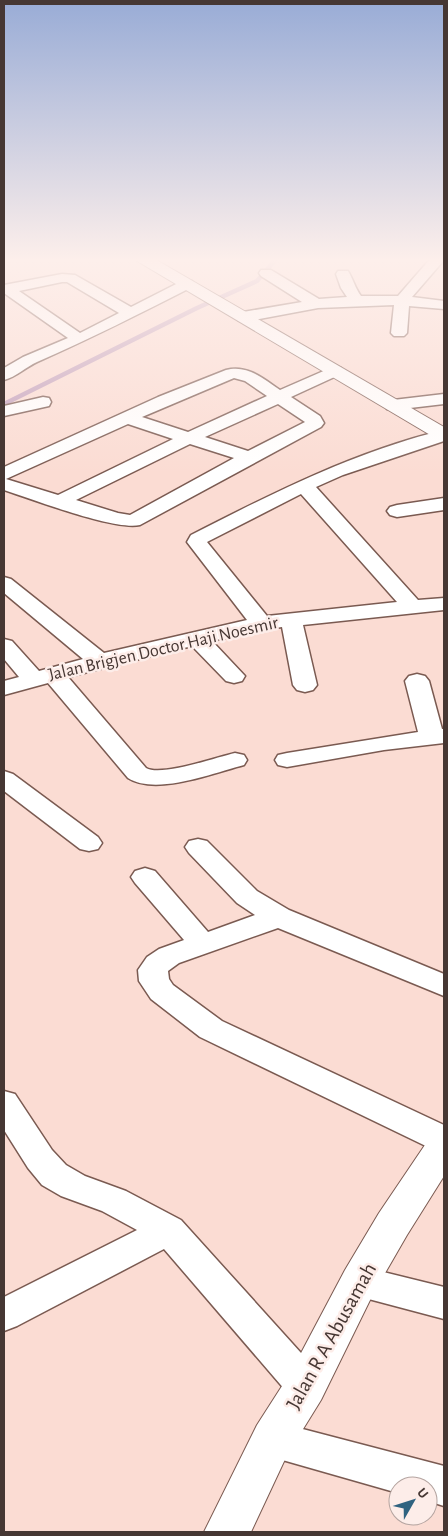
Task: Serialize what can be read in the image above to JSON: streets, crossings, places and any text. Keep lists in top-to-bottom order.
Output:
{
  "streets": {
    "street": ["Jalan Brigjen Doctor Haji Noesmir", "Jalan R A Abusamah"]
  },
  "north": "top right"
}
